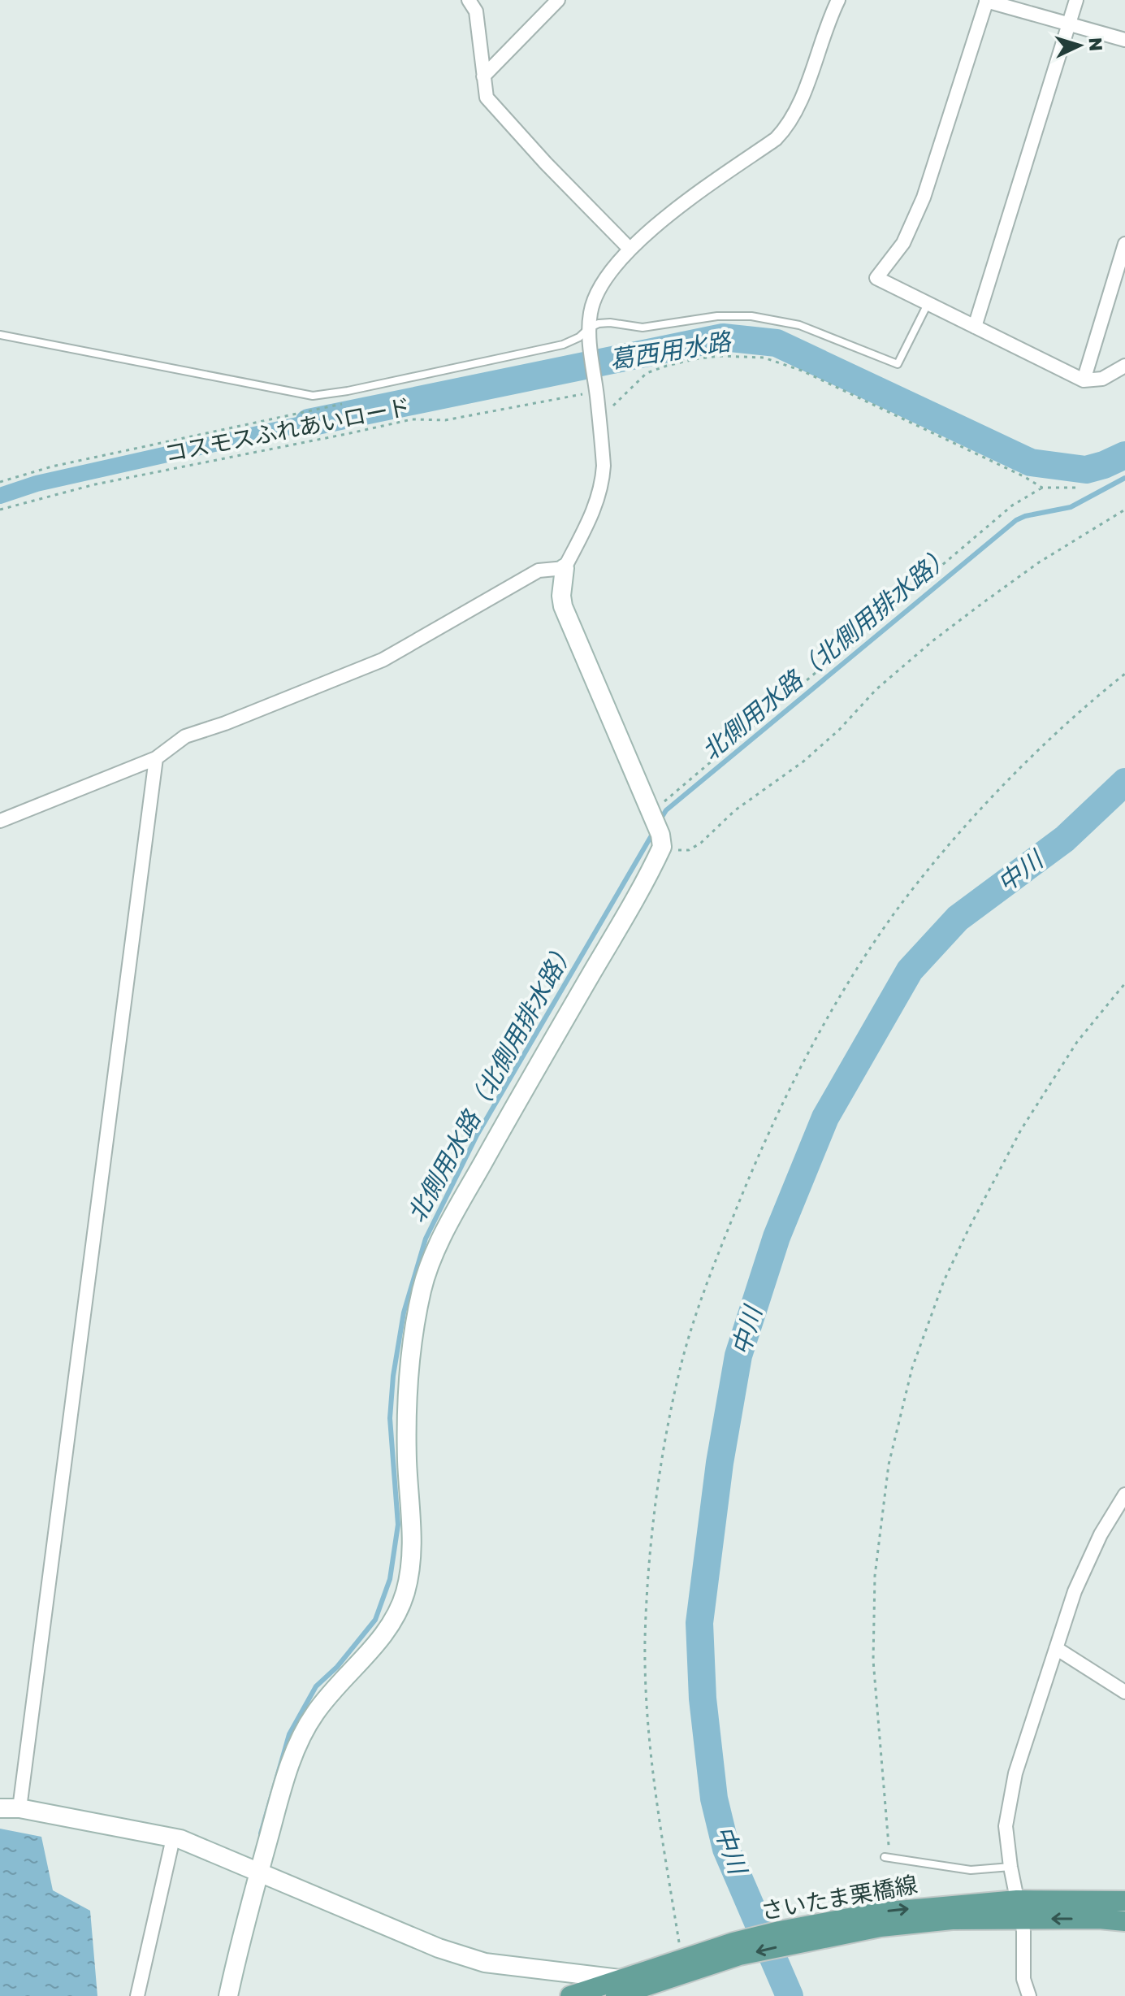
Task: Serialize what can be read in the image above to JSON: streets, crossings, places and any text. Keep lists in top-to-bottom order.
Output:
{
  "streets": {
    "main road": ["さいたま栗橋線"],
    "path": ["コスモスふれあいロード"]
  },
  "water": ["葛西用水路", "北側用水路（北側用排水路）", "中川"],
  "north": "right"
}
